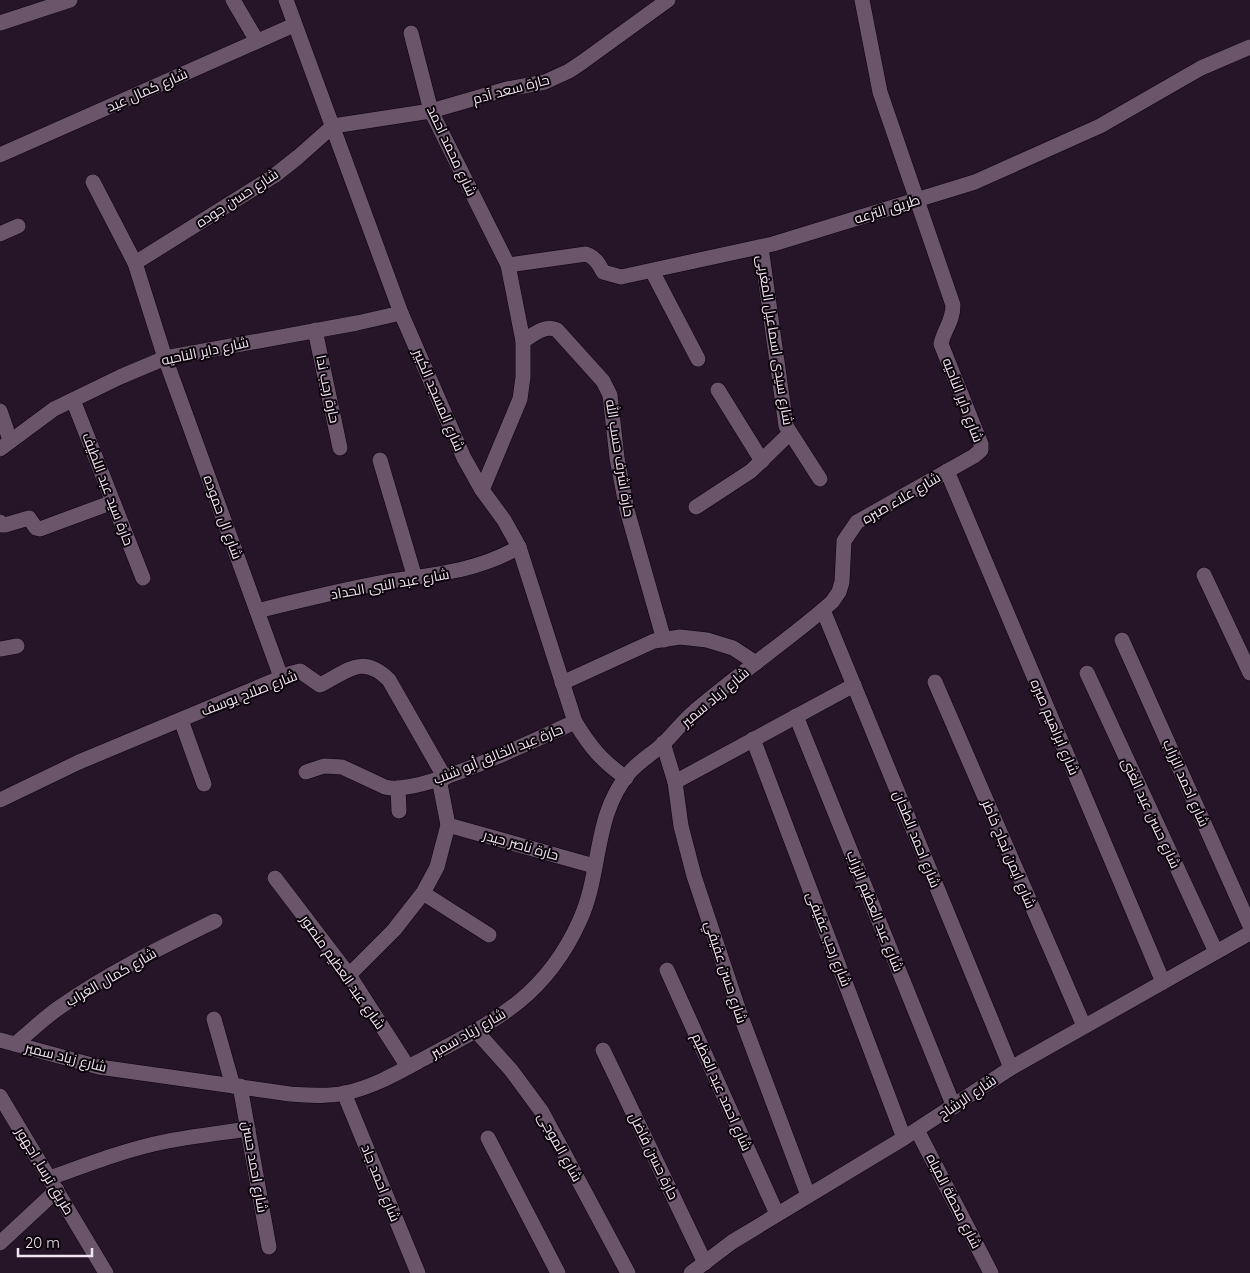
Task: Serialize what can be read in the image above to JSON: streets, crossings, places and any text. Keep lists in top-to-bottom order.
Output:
{
  "streets": {
    "street": [
      "حارة سعد آدم",
      "شارع كمال عيد",
      "شارع محمد احمد",
      "شارع حسن جوده",
      "طريق الترعه",
      "شارع سيدى اسماعيل المغربى",
      "شارع داير الناحيه",
      "حارة رجب ندا",
      "شارع المسجد الكبير",
      "حارة اشرف حسب الله",
      "حارة سيد عبد اللطيف",
      "شارع علاء صبره",
      "شارع ال حموده",
      "شارع عبد النبى الحداد",
      "شارع صلاح يوسف",
      "شارع زياد سمير",
      "شارع ابراهيم صبره",
      "حارة عبد الخالق أبو شنب",
      "شارع احمد الزراب",
      "شارع حسن عبد الغنى",
      "شارع احمد الطحان",
      "حارة ناصر حيدر",
      "شارع ايمن نجاح خاطر",
      "شارع عبد العظيم الزراب",
      "شارع رجب عفيفى",
      "شارع عبد العظيم منصور",
      "شارع حسن عفيفي",
      "شارع كمال الغراب",
      "شارع احمد عبد العظيم",
      "شارع الرشاح",
      "شارع الموجى",
      "حارة حسن فاضل",
      "شارع احمد حسن",
      "طريق ترسا, اجهور",
      "شارع احمد جاد",
      "شارع محطة المياه"
    ]
  },
  "crossings": [
    ["حارة سعد آدم", "شارع محمد احمد"],
    ["حارة سعد آدم", "شارع حسن جوده"],
    ["حارة سعد آدم", "شارع المسجد الكبير"],
    ["شارع كمال عيد", "شارع المسجد الكبير"],
    ["شارع محمد احمد", "طريق الترعه"],
    ["شارع محمد احمد", "شارع المسجد الكبير"],
    ["شارع محمد احمد", "حارة اشرف حسب الله"],
    ["شارع حسن جوده", "شارع المسجد الكبير"],
    ["شارع حسن جوده", "شارع ال حموده"],
    ["طريق الترعه", "شارع سيدى اسماعيل المغربى"],
    ["طريق الترعه", "شارع داير الناحيه"],
    ["شارع داير الناحيه", "حارة رجب ندا"],
    ["شارع داير الناحيه", "شارع المسجد الكبير"],
    ["شارع داير الناحيه", "حارة سيد عبد اللطيف"],
    ["شارع داير الناحيه", "شارع علاء صبره"],
    ["شارع داير الناحيه", "شارع ال حموده"],
    ["شارع المسجد الكبير", "شارع عبد النبى الحداد"],
    ["شارع المسجد الكبير", "شارع زياد سمير"],
    ["شارع المسجد الكبير", "حارة عبد الخالق أبو شنب"],
    ["شارع علاء صبره", "شارع زياد سمير"],
    ["شارع علاء صبره", "شارع ابراهيم صبره"],
    ["شارع علاء صبره", "شارع احمد الطحان"],
    ["شارع ال حموده", "شارع عبد النبى الحداد"],
    ["شارع ال حموده", "شارع صلاح يوسف"],
    ["شارع صلاح يوسف", "حارة عبد الخالق أبو شنب"],
    ["شارع زياد سمير", "حارة ناصر حيدر"],
    ["شارع زياد سمير", "شارع عبد العظيم منصور"],
    ["شارع زياد سمير", "شارع حسن عفيفي"],
    ["شارع زياد سمير", "شارع كمال الغراب"],
    ["شارع زياد سمير", "شارع الموجى"],
    ["شارع زياد سمير", "شارع احمد حسن"],
    ["شارع زياد سمير", "شارع احمد جاد"],
    ["شارع ابراهيم صبره", "شارع الرشاح"],
    ["شارع حسن عبد الغنى", "شارع الرشاح"],
    ["شارع احمد الطحان", "شارع الرشاح"],
    ["شارع ايمن نجاح خاطر", "شارع الرشاح"],
    ["شارع عبد العظيم الزراب", "شارع الرشاح"],
    ["شارع رجب عفيفى", "شارع الرشاح"],
    ["شارع حسن عفيفي", "شارع الرشاح"],
    ["شارع احمد عبد العظيم", "شارع الرشاح"],
    ["شارع الرشاح", "حارة حسن فاضل"],
    ["شارع الرشاح", "شارع محطة المياه"]
  ],
  "scale_bar": "20 m"
}
